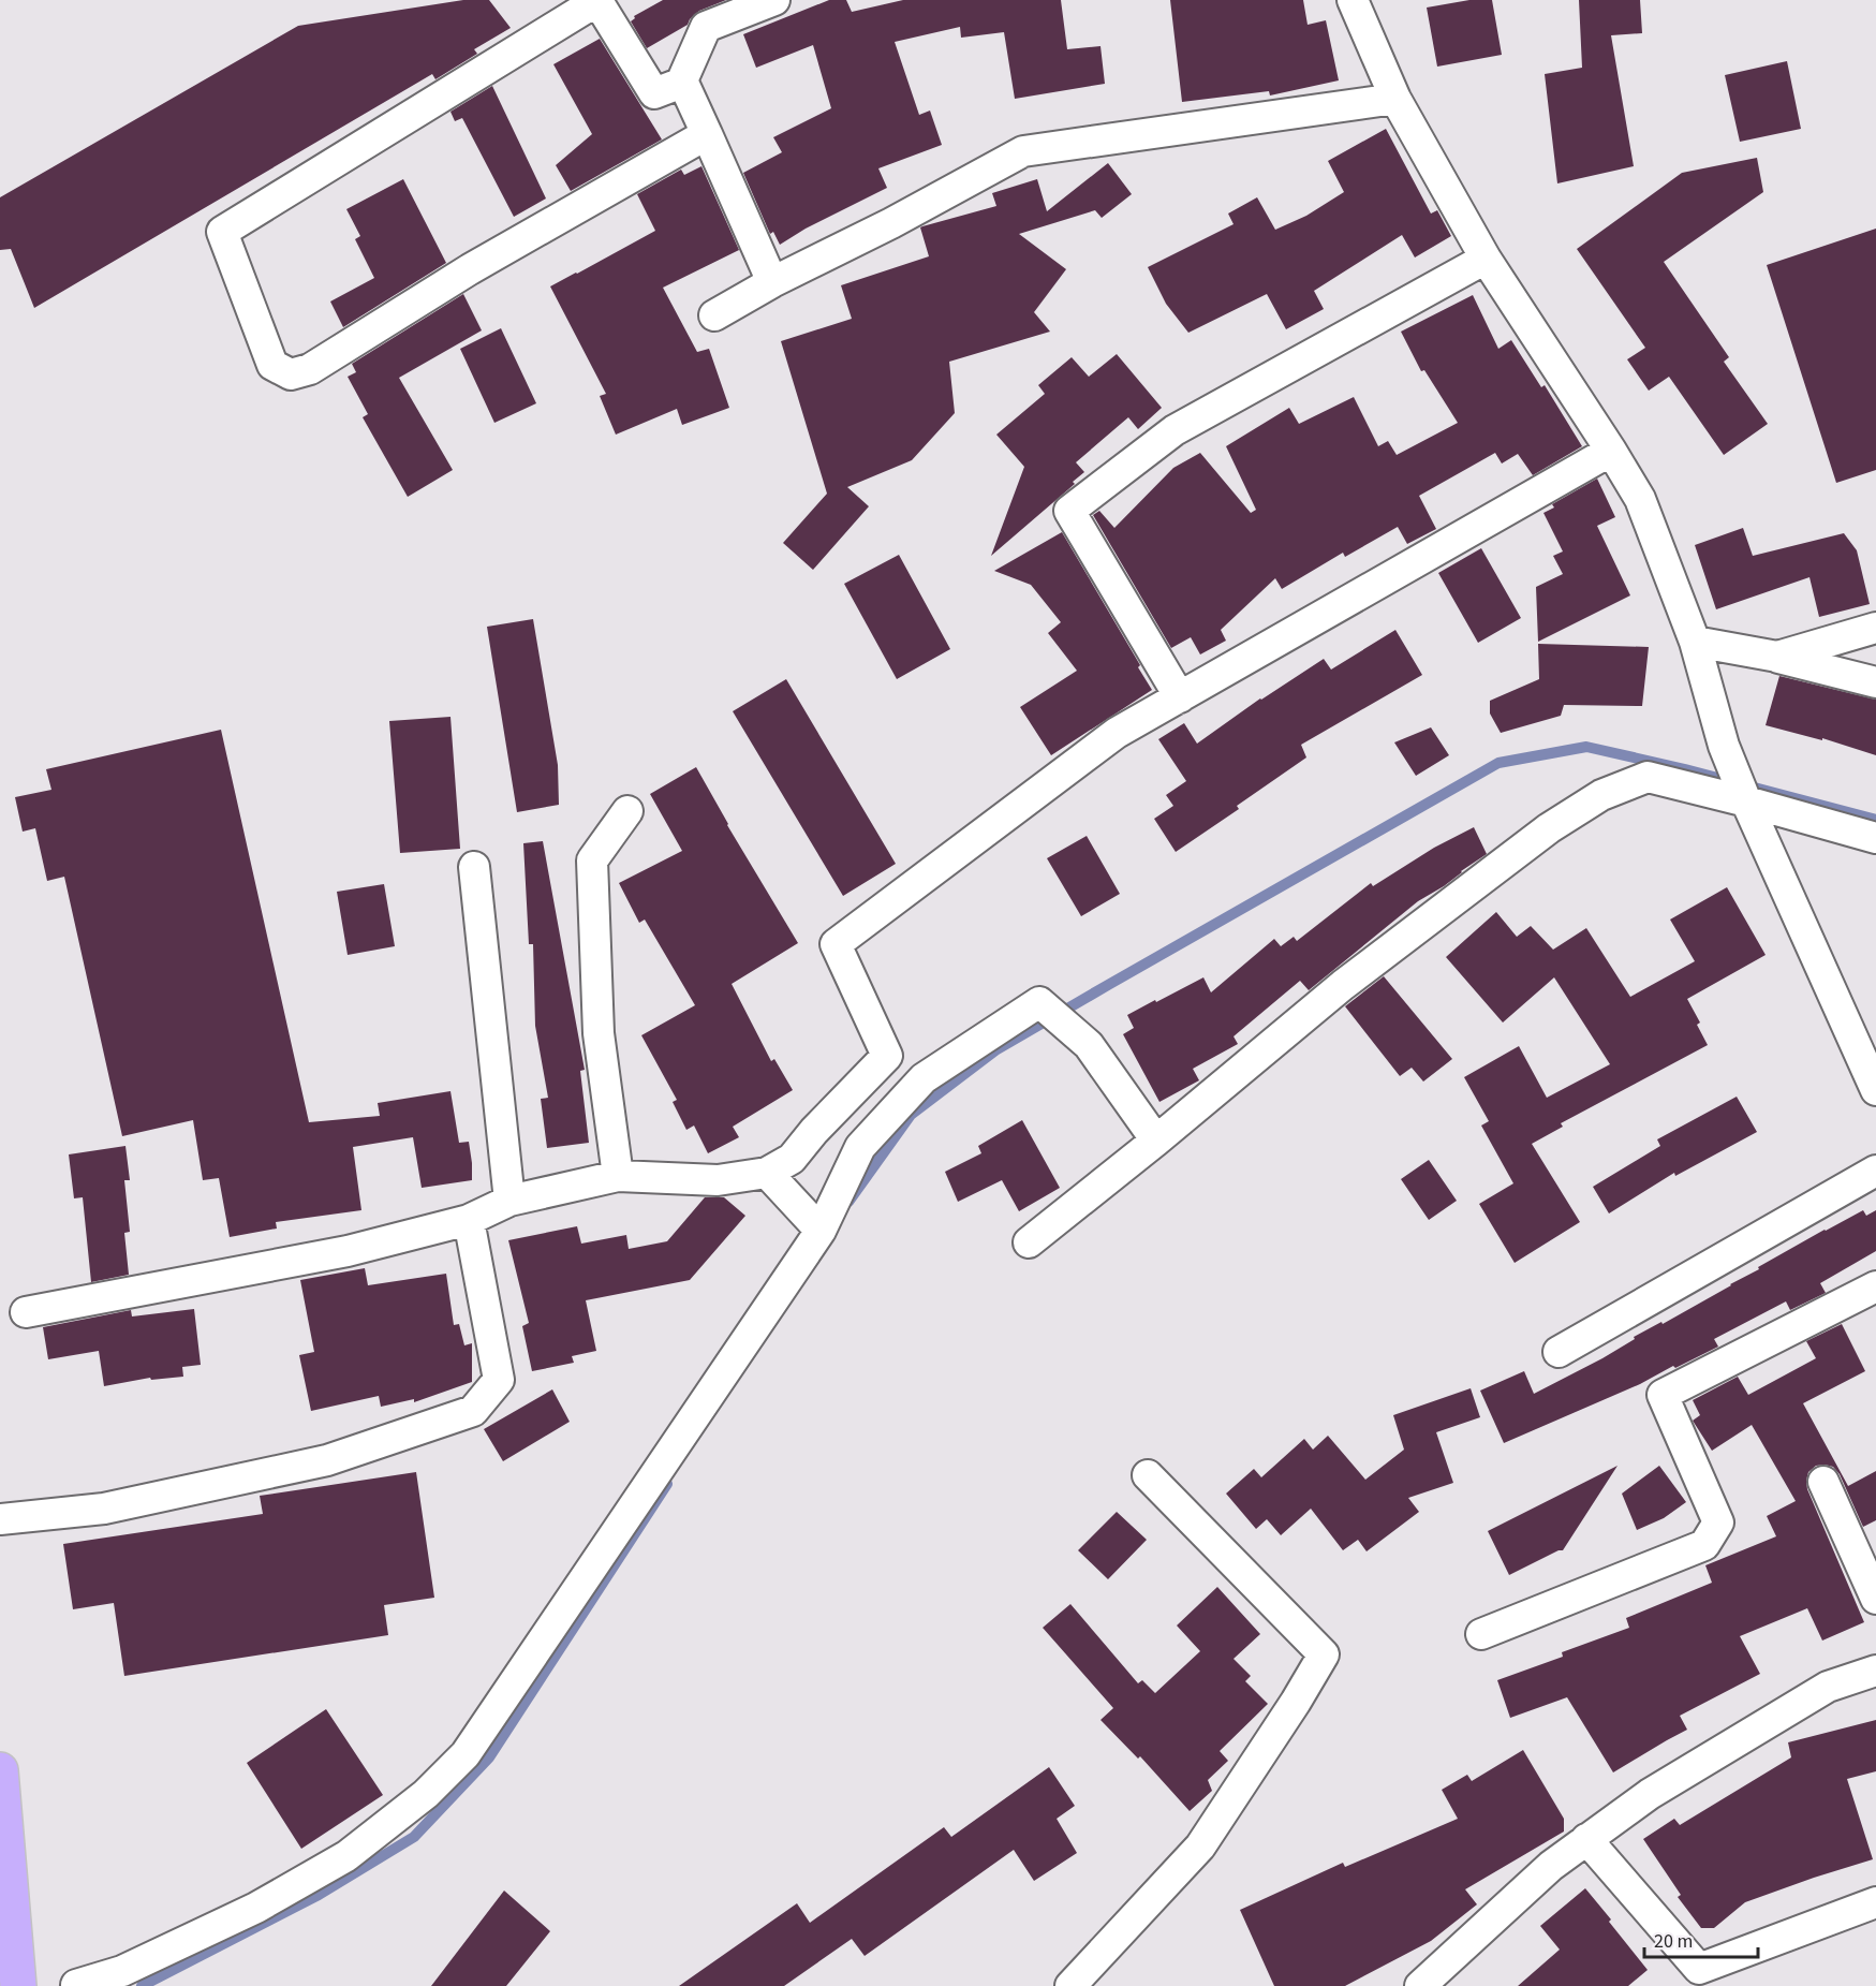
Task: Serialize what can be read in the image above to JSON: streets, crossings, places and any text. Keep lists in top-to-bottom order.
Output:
{
  "scale_bar": "20 m"
}
